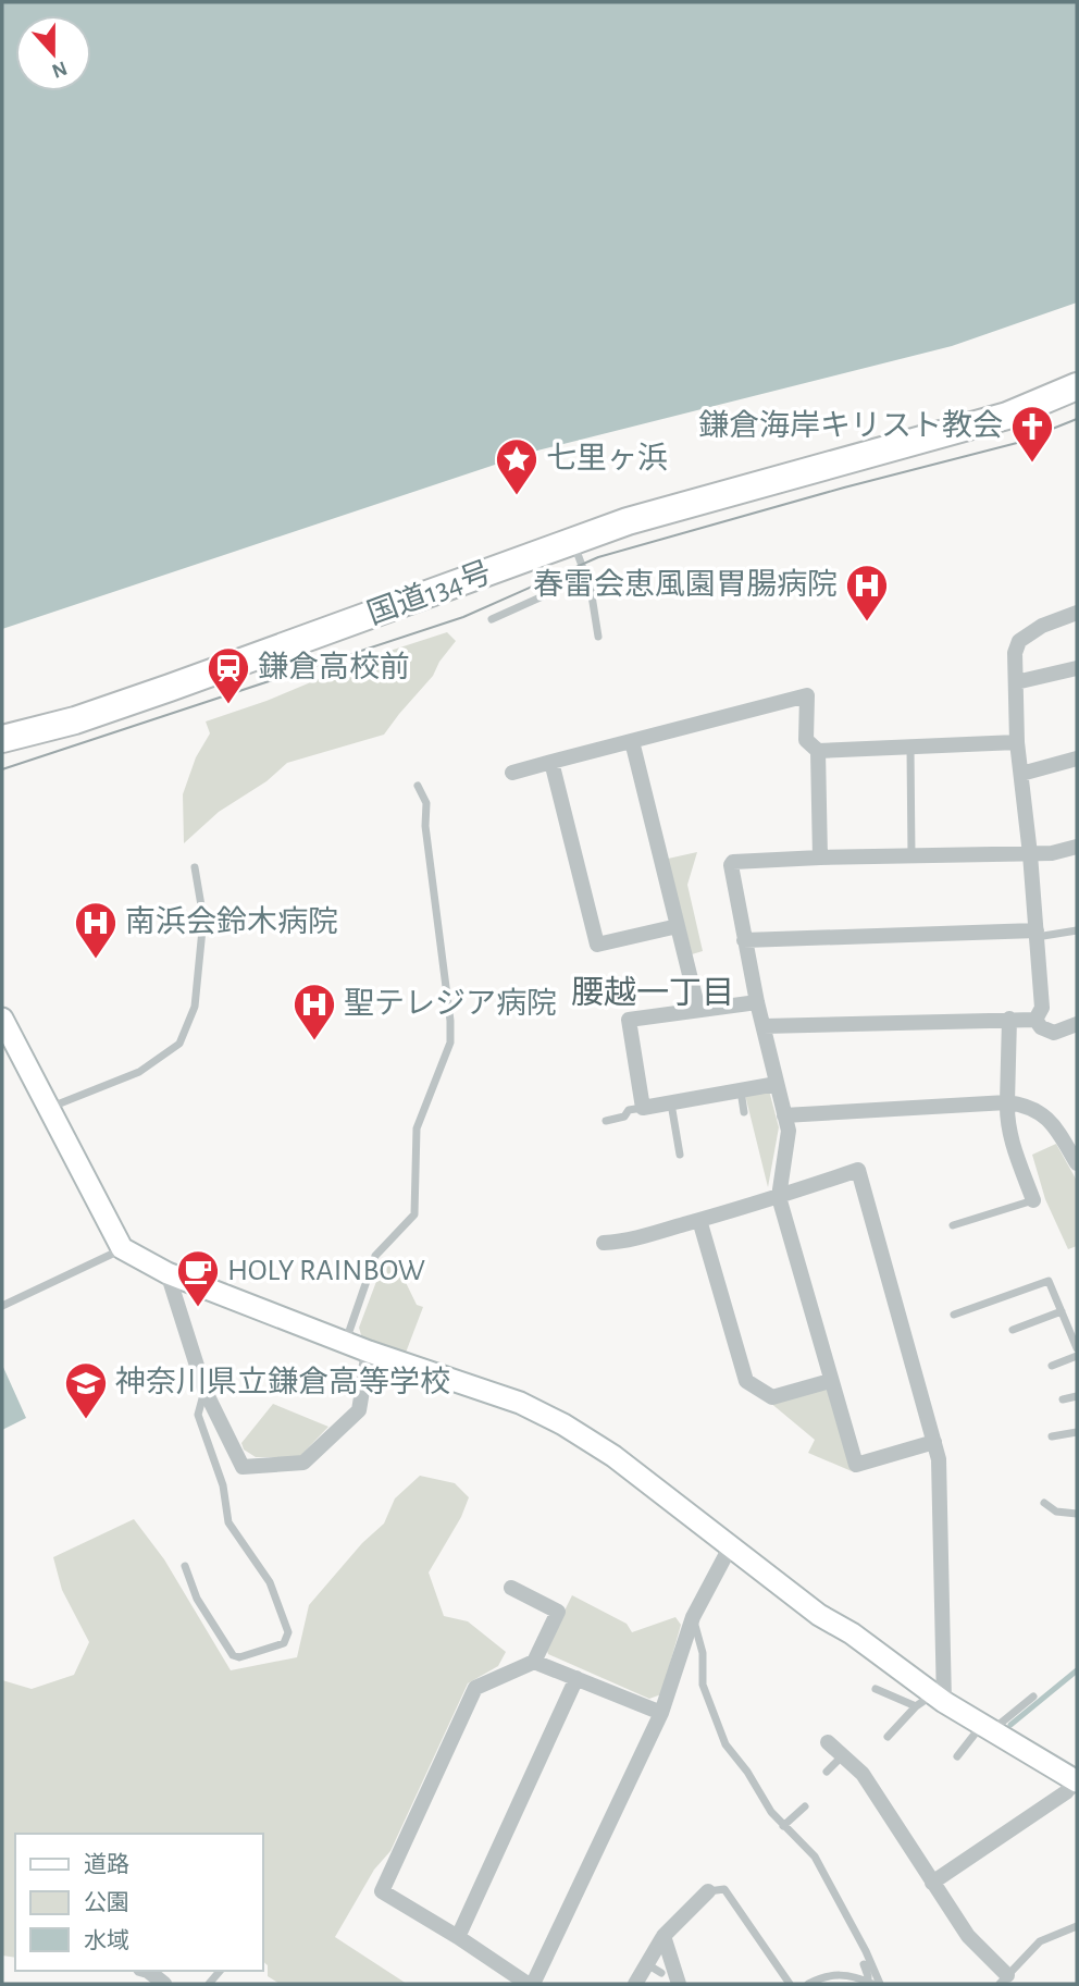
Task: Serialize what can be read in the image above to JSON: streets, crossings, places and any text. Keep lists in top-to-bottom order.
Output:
{
  "streets": {
    "highway": ["国道134号"]
  },
  "districts": ["腰越一丁目"],
  "places": {
    "church": ["鎌倉海岸キリスト教会"],
    "place": ["七里ヶ浜"],
    "hospital": ["春雷会恵風園胃腸病院", "南浜会鈴木病院", "聖テレジア病院"],
    "station": ["鎌倉高校前"],
    "cafe": ["HOLY RAINBOW"],
    "school or university": ["神奈川県立鎌倉高等学校"]
  },
  "legend": ["道路", "公園", "水域"],
  "north": "bottom"
}
